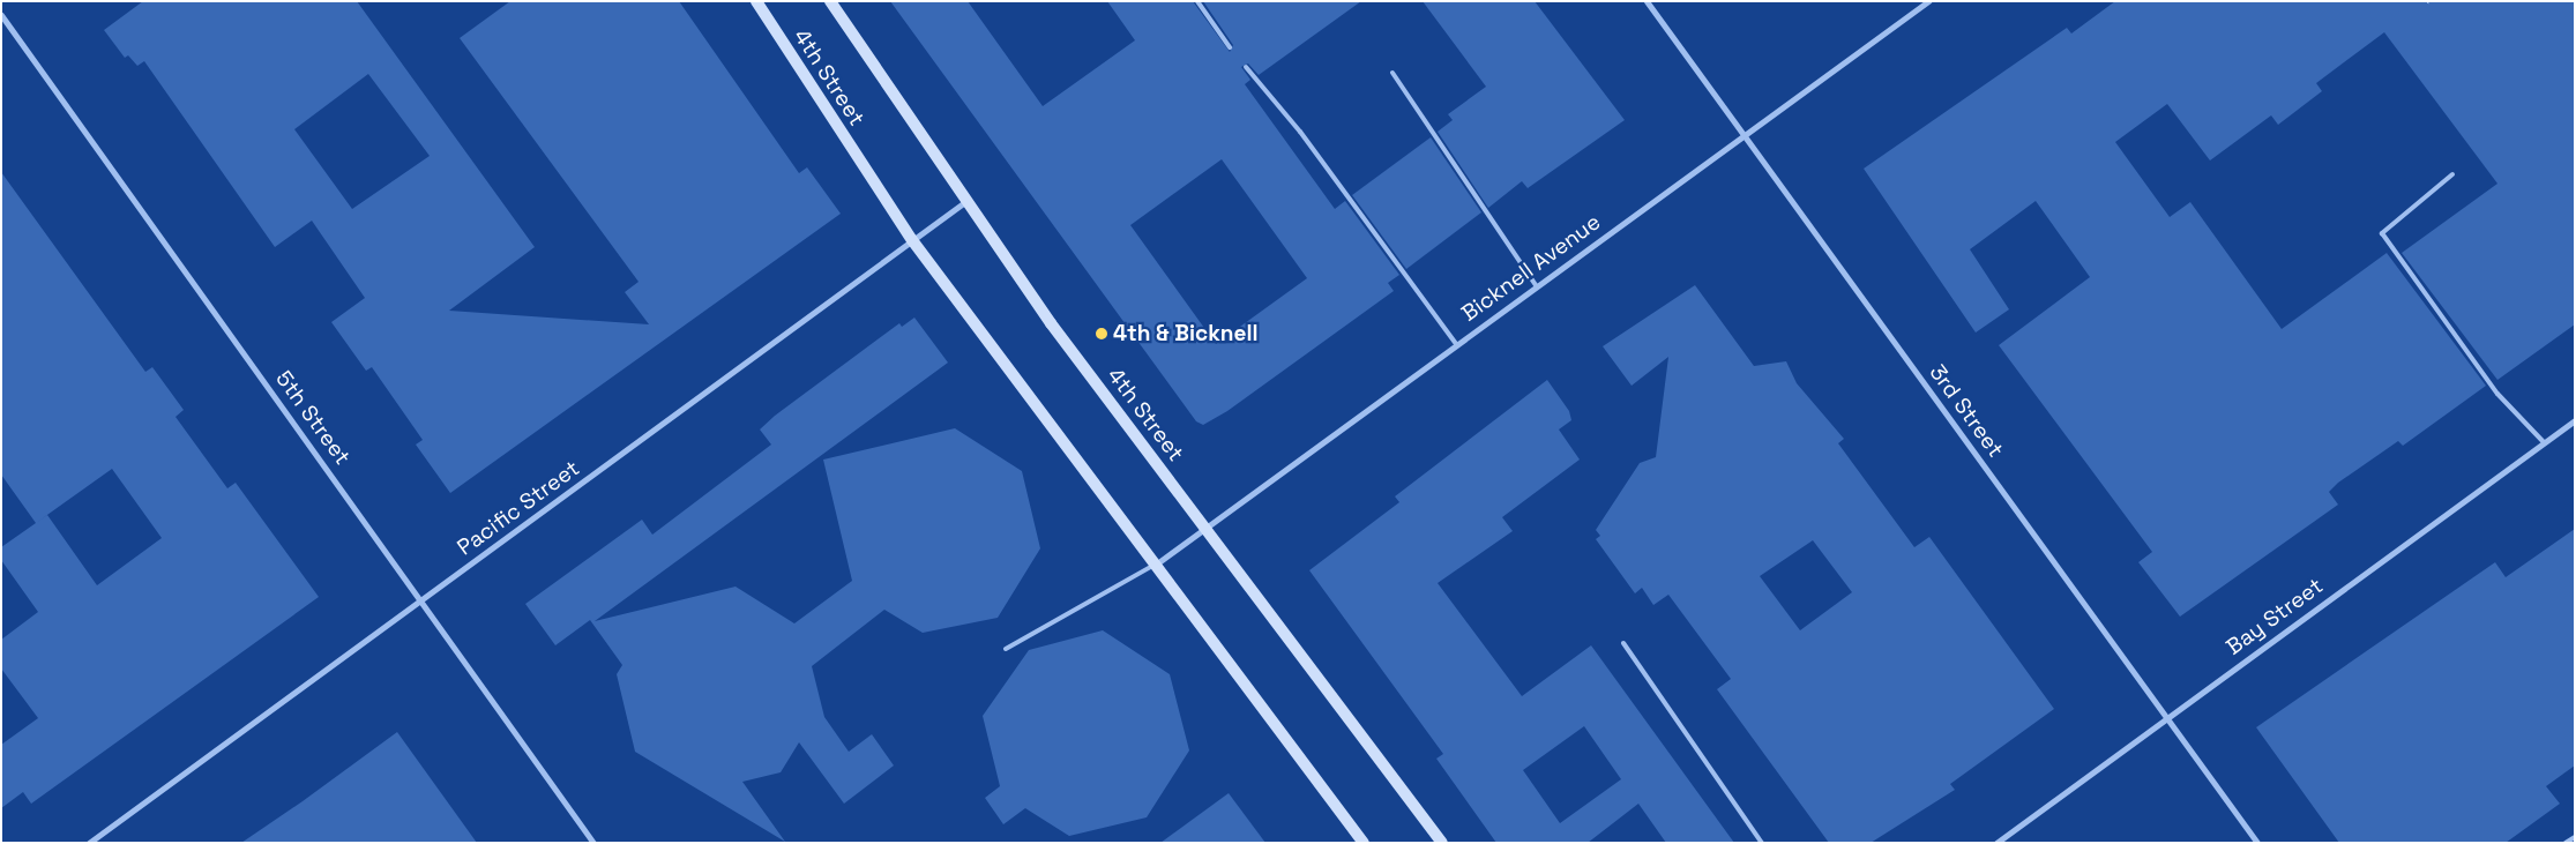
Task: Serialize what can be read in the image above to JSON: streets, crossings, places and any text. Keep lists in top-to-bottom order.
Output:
{
  "streets": {
    "street": [
      "4th Street",
      "Bicknell Avenue",
      "3rd Street",
      "5th Street",
      "Pacific Street",
      "Bay Street"
    ]
  },
  "crossings": [
    ["4th Street", "Bicknell Avenue"],
    ["4th Street", "Pacific Street"],
    ["Bicknell Avenue", "3rd Street"],
    ["3rd Street", "Bay Street"],
    ["5th Street", "Pacific Street"]
  ],
  "places": ["4th & Bicknell"]
}
